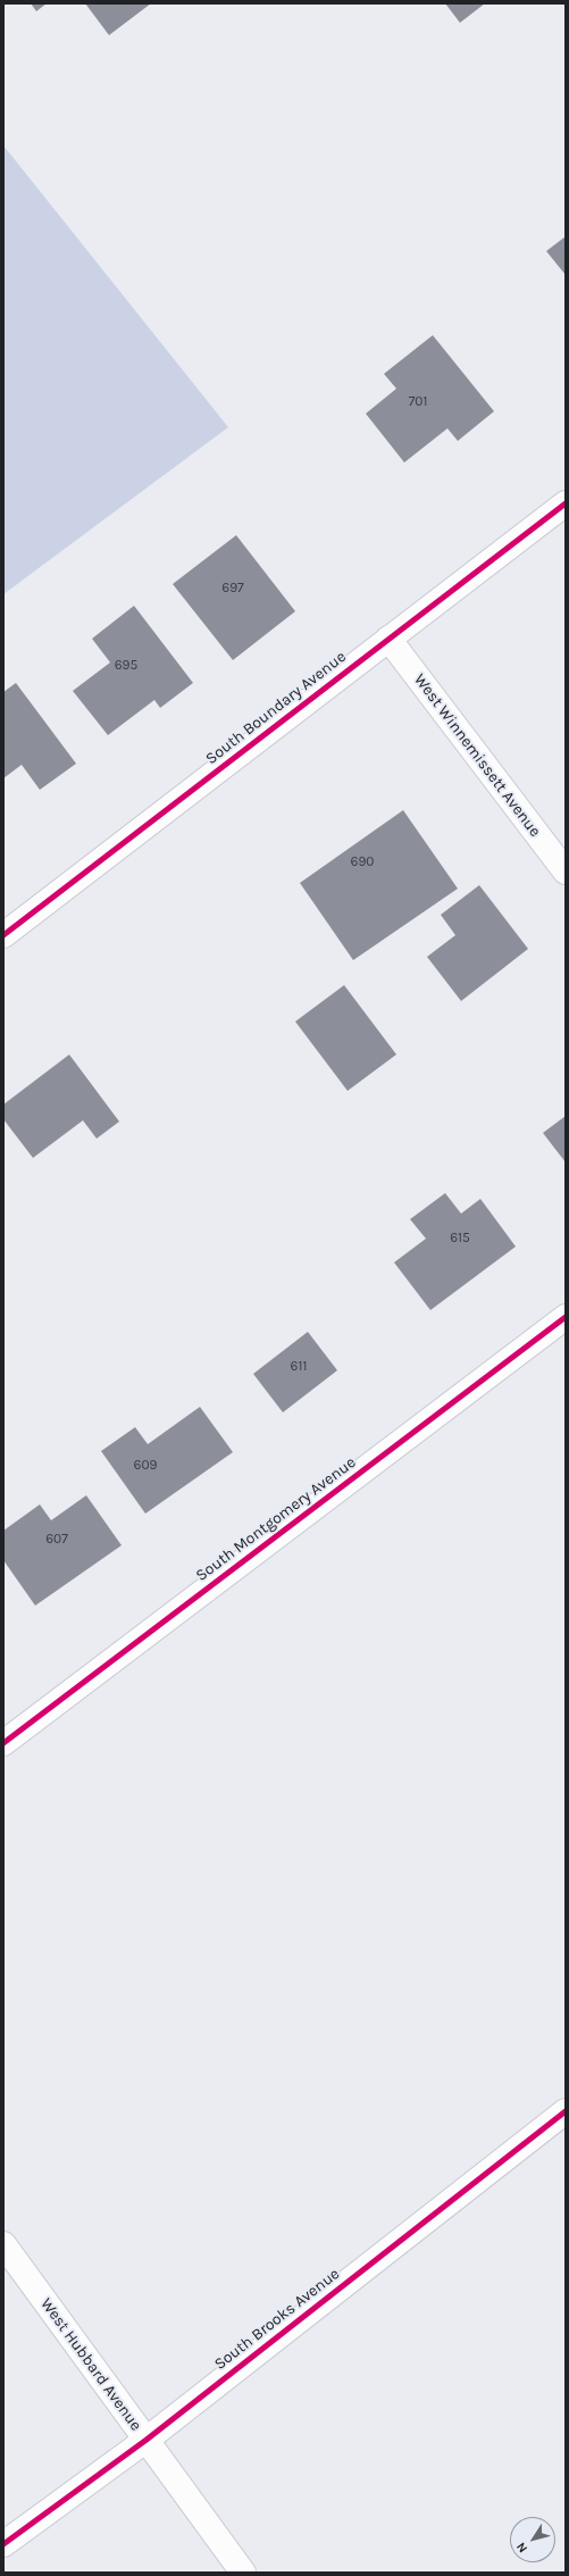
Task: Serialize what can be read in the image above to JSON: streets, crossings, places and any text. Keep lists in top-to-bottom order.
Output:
{
  "streets": {
    "street": [
      "South Boundary Avenue",
      "West Winnemissett Avenue",
      "South Montgomery Avenue",
      "South Brooks Avenue",
      "West Hubbard Avenue"
    ]
  },
  "crossings": [
    ["South Boundary Avenue", "West Winnemissett Avenue"],
    ["South Brooks Avenue", "West Hubbard Avenue"]
  ],
  "house_numbers": [
    "701",
    "697",
    "695",
    "690",
    "615",
    "611",
    "609",
    "607"
  ],
  "north": "bottom left"
}
